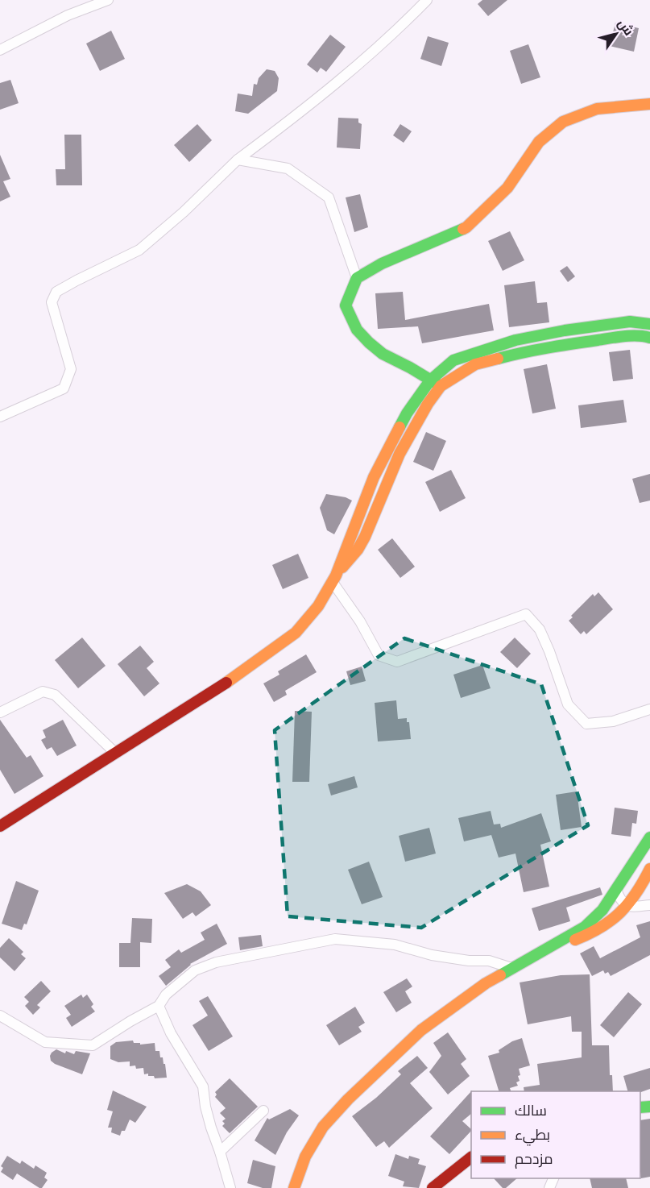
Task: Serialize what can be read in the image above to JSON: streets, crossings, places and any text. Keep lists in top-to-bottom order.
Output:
{
  "legend": ["سالك", "بطيء", "مزدحم"],
  "north": "top right"
}
